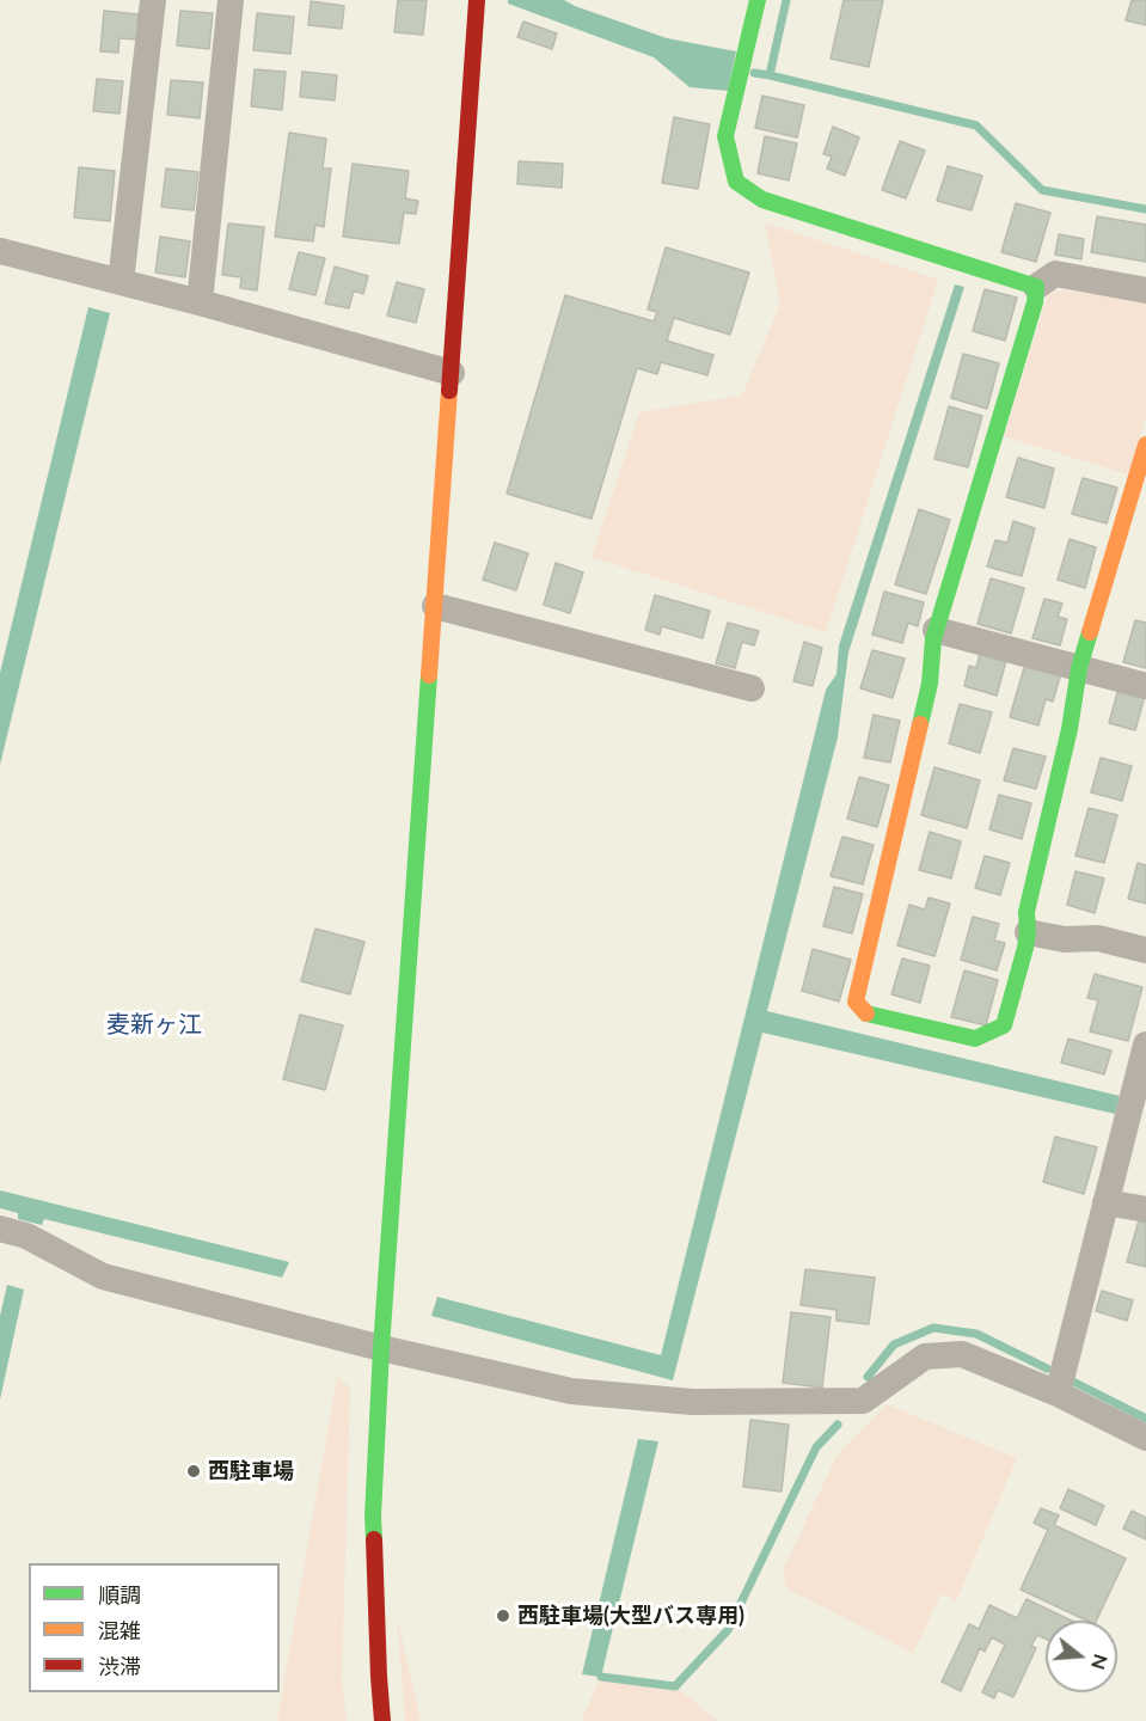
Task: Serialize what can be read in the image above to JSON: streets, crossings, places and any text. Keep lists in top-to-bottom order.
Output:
{
  "districts": ["麦新ヶ江"],
  "places": ["西駐車場", "西駐車場(大型バス専用)"],
  "legend": ["順調", "混雑", "渋滞"],
  "north": "right"
}
